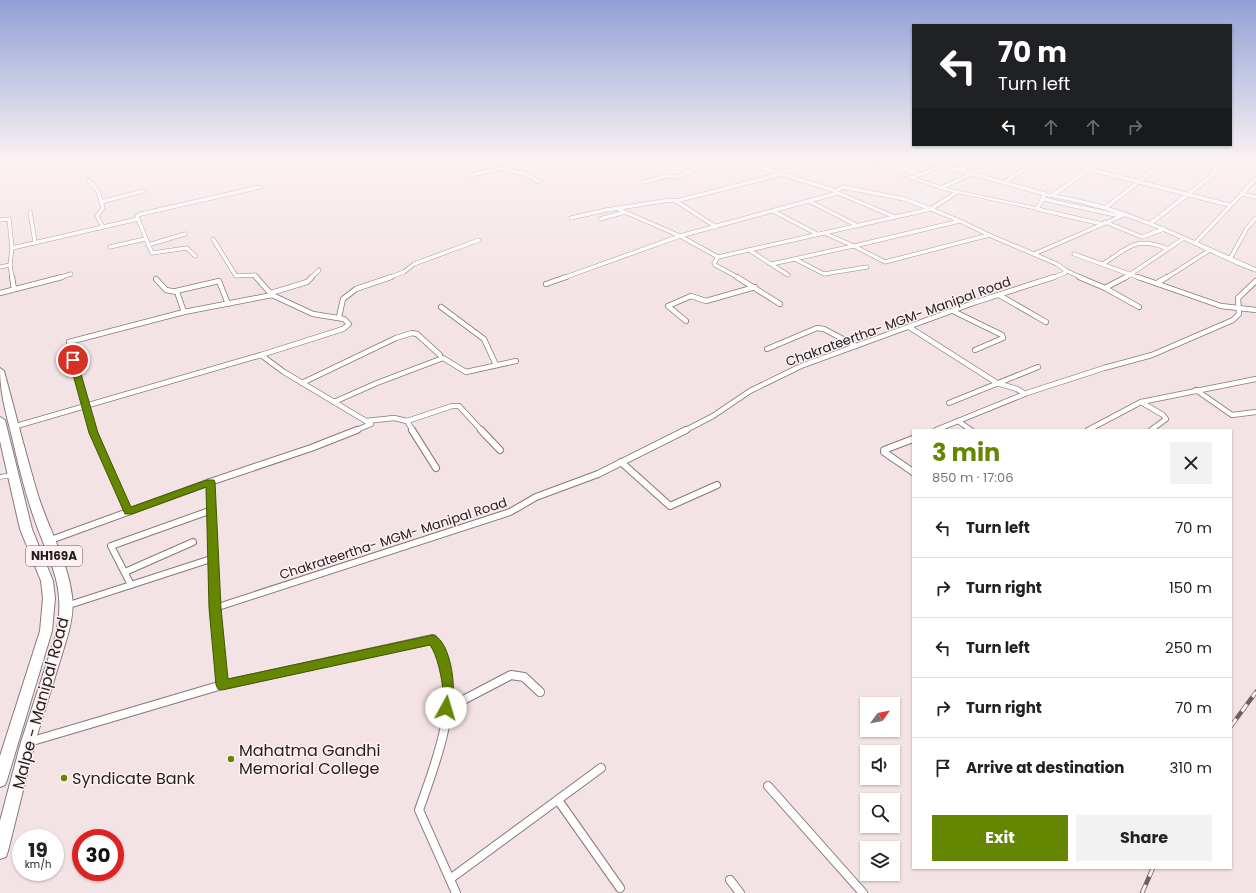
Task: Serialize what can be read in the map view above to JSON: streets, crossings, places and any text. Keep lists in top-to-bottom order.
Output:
{
  "streets": {
    "highway": ["NH169A", "Malpe - Manipal Road"],
    "street": ["Chakrateertha- MGM- Manipal Road"]
  },
  "places": ["Mahatma Gandhi Memorial College", "Syndicate Bank"],
  "north": "top right",
  "page": {
    "turn": ["70 m", "Turn left"],
    "heading": ["3 min", "850 m · 17:06"],
    "list": [
      {
        "name": "Turn left",
        "value": "70 m"
      },
      {
        "name": "Turn right",
        "value": "150 m"
      },
      {
        "name": "Turn left",
        "value": "250 m"
      },
      {
        "name": "Turn right",
        "value": "70 m"
      },
      {
        "name": "Arrive at destination",
        "value": "310 m"
      }
    ],
    "buttons": ["Exit", "Share"],
    "speed": "19 km/h",
    "limit": "30"
  }
}
